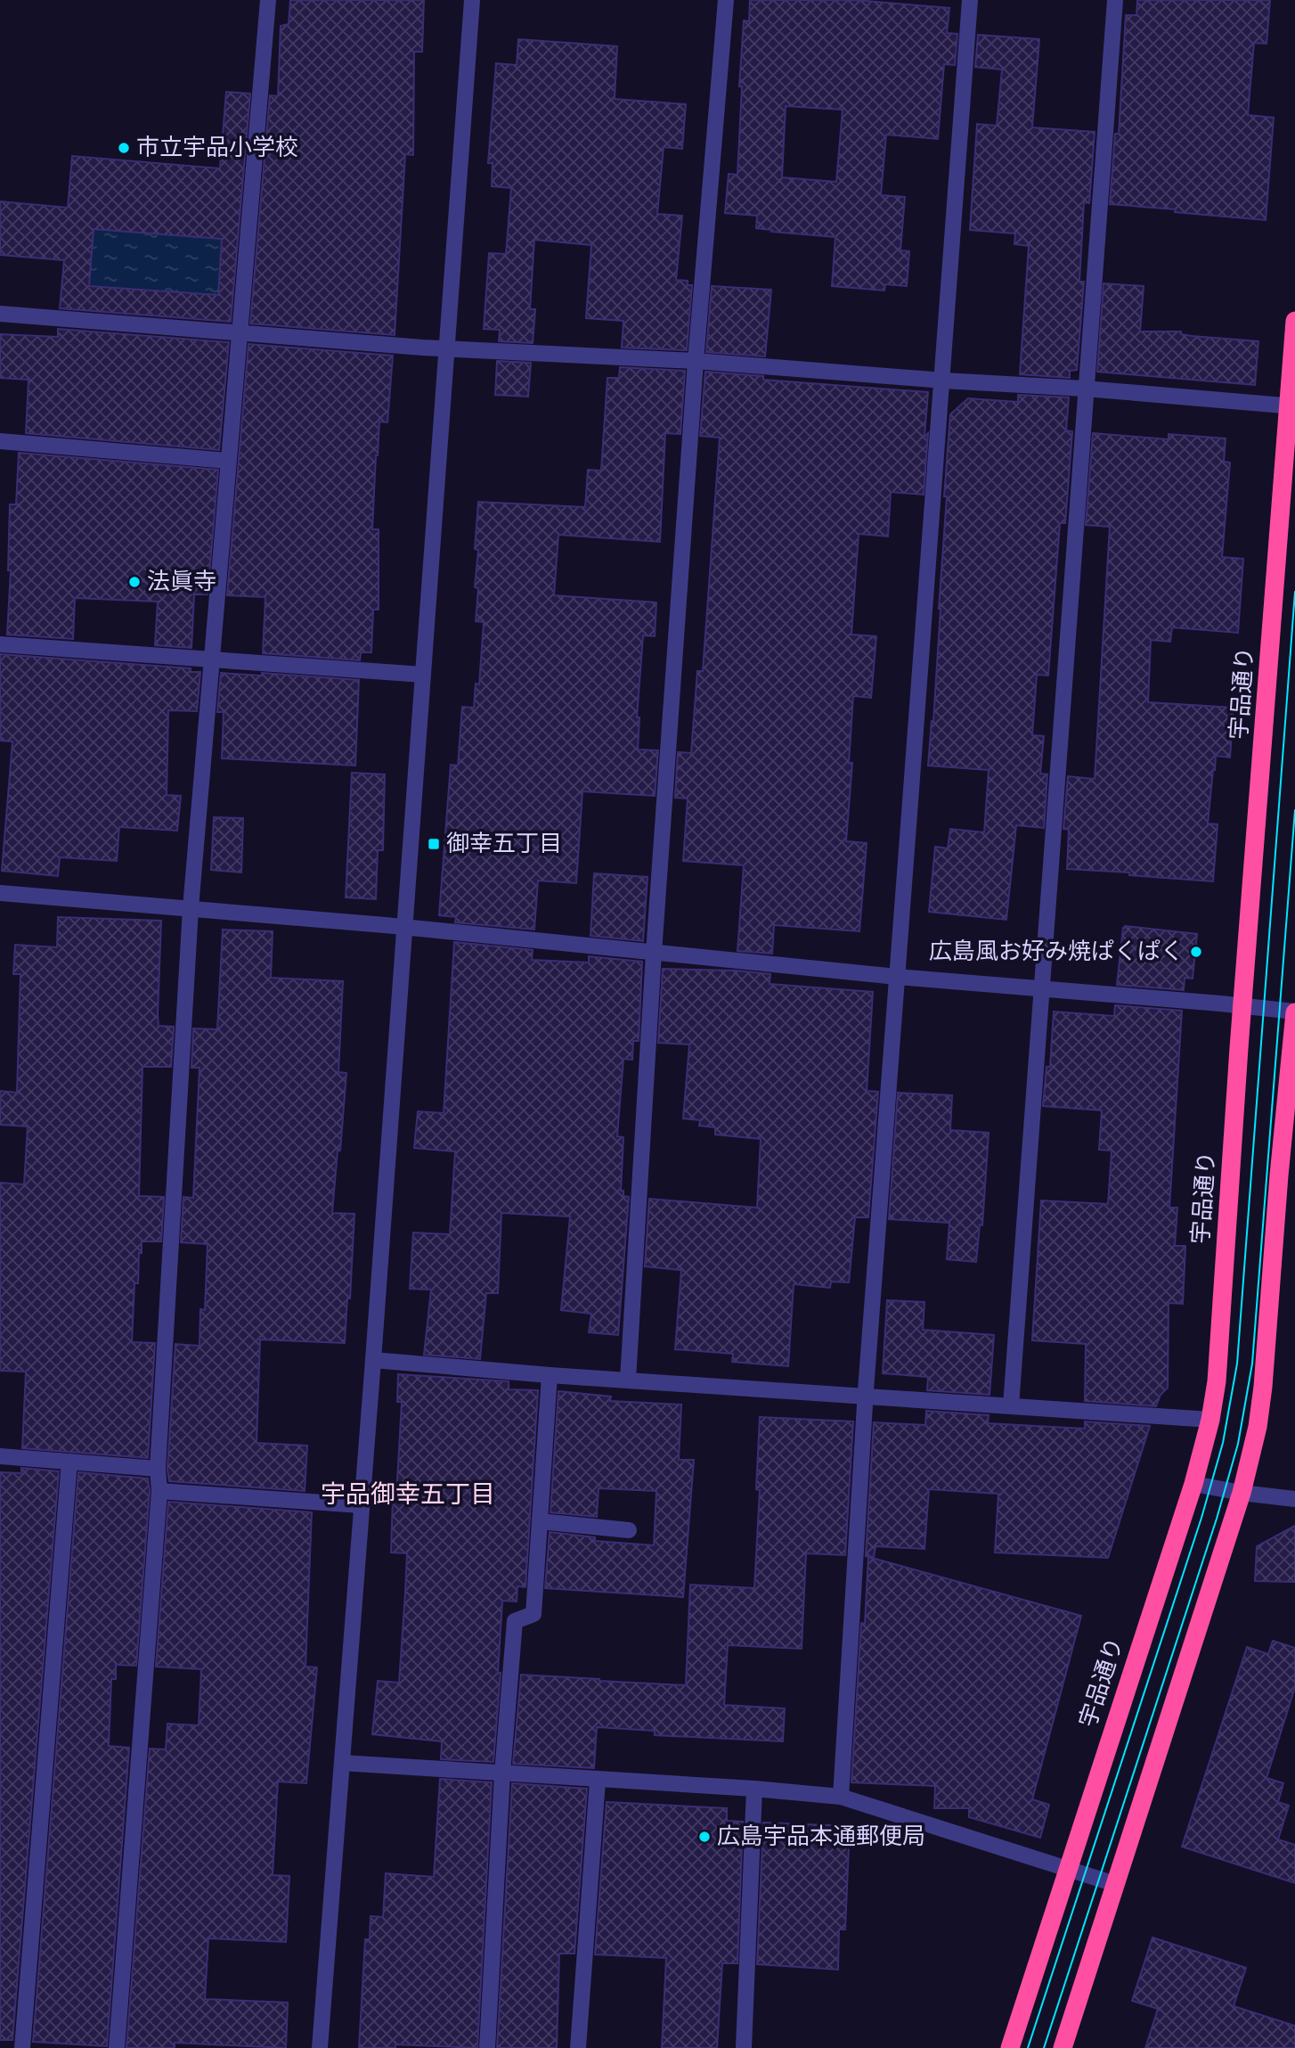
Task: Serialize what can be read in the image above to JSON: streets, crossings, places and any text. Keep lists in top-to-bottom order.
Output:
{
  "streets": {
    "highway": ["宇品通り"]
  },
  "districts": ["宇品御幸五丁目"],
  "places": {
    "other": [
      "市立宇品小学校",
      "法眞寺",
      "広島風お好み焼ぱくぱく",
      "広島宇品本通郵便局"
    ],
    "transit": ["御幸五丁目"]
  }
}
